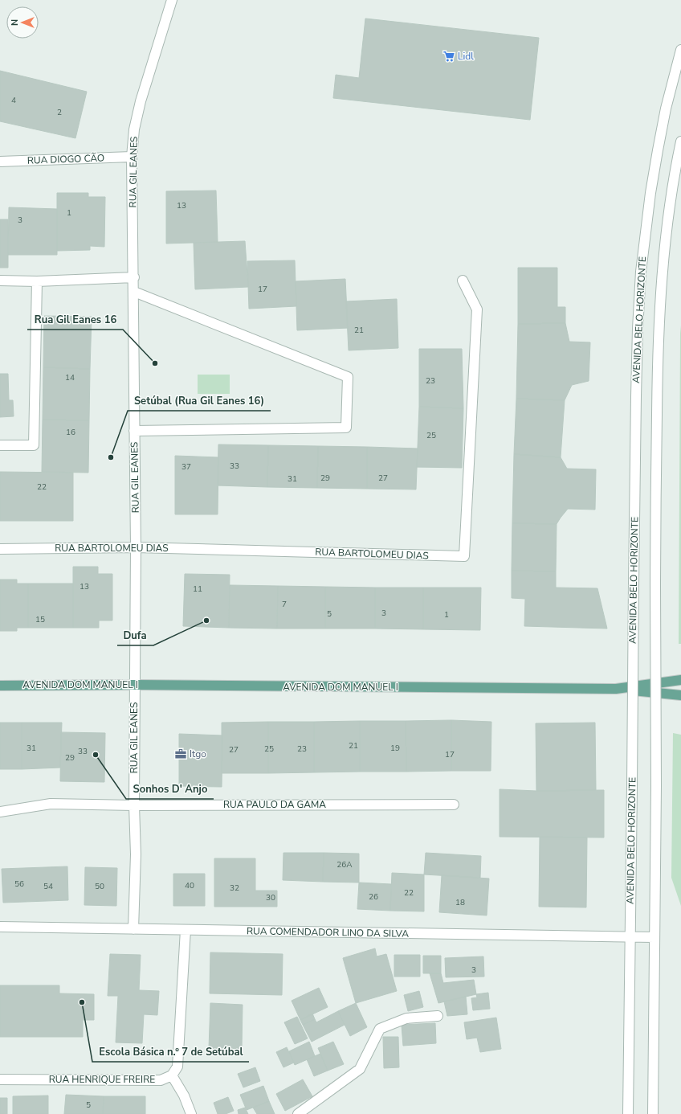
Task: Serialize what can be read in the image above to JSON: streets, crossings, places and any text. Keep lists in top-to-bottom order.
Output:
{
  "streets": {
    "main road": ["AVENIDA DOM MANUEL I"],
    "street": [
      "RUA DIOGO CÃO",
      "RUA GIL EANES",
      "AVENIDA BELO HORIZONTE",
      "RUA BARTOLOMEU DIAS",
      "RUA PAULO DA GAMA",
      "RUA COMENDADOR LINO DA SILVA",
      "RUA HENRIQUE FREIRE"
    ]
  },
  "crossings": [
    ["RUA DIOGO CÃO", "RUA GIL EANES"],
    ["RUA GIL EANES", "RUA BARTOLOMEU DIAS"],
    ["RUA GIL EANES", "AVENIDA DOM MANUEL I"],
    ["RUA GIL EANES", "RUA PAULO DA GAMA"],
    ["RUA GIL EANES", "RUA COMENDADOR LINO DA SILVA"],
    ["AVENIDA BELO HORIZONTE", "RUA COMENDADOR LINO DA SILVA"]
  ],
  "places": {
    "supermarket": ["Lidl"],
    "other": [
      "Rua Gil Eanes 16",
      "Setúbal (Rua Gil Eanes 16)",
      "Dufa",
      "Sonhos D' Anjo",
      "Escola Básica n.º 7 de Setúbal"
    ],
    "office": ["Itgo"]
  },
  "house_numbers": [
    "4",
    "2",
    "13",
    "1",
    "3",
    "17",
    "21",
    "14",
    "23",
    "16",
    "25",
    "33",
    "37",
    "29",
    "27",
    "31",
    "22",
    "13",
    "11",
    "7",
    "3",
    "5",
    "1",
    "15",
    "21",
    "31",
    "19",
    "25",
    "23",
    "27",
    "33",
    "17",
    "29",
    "26A",
    "56",
    "40",
    "54",
    "50",
    "32",
    "22",
    "26",
    "30",
    "18",
    "3",
    "5"
  ],
  "north": "left"
}
